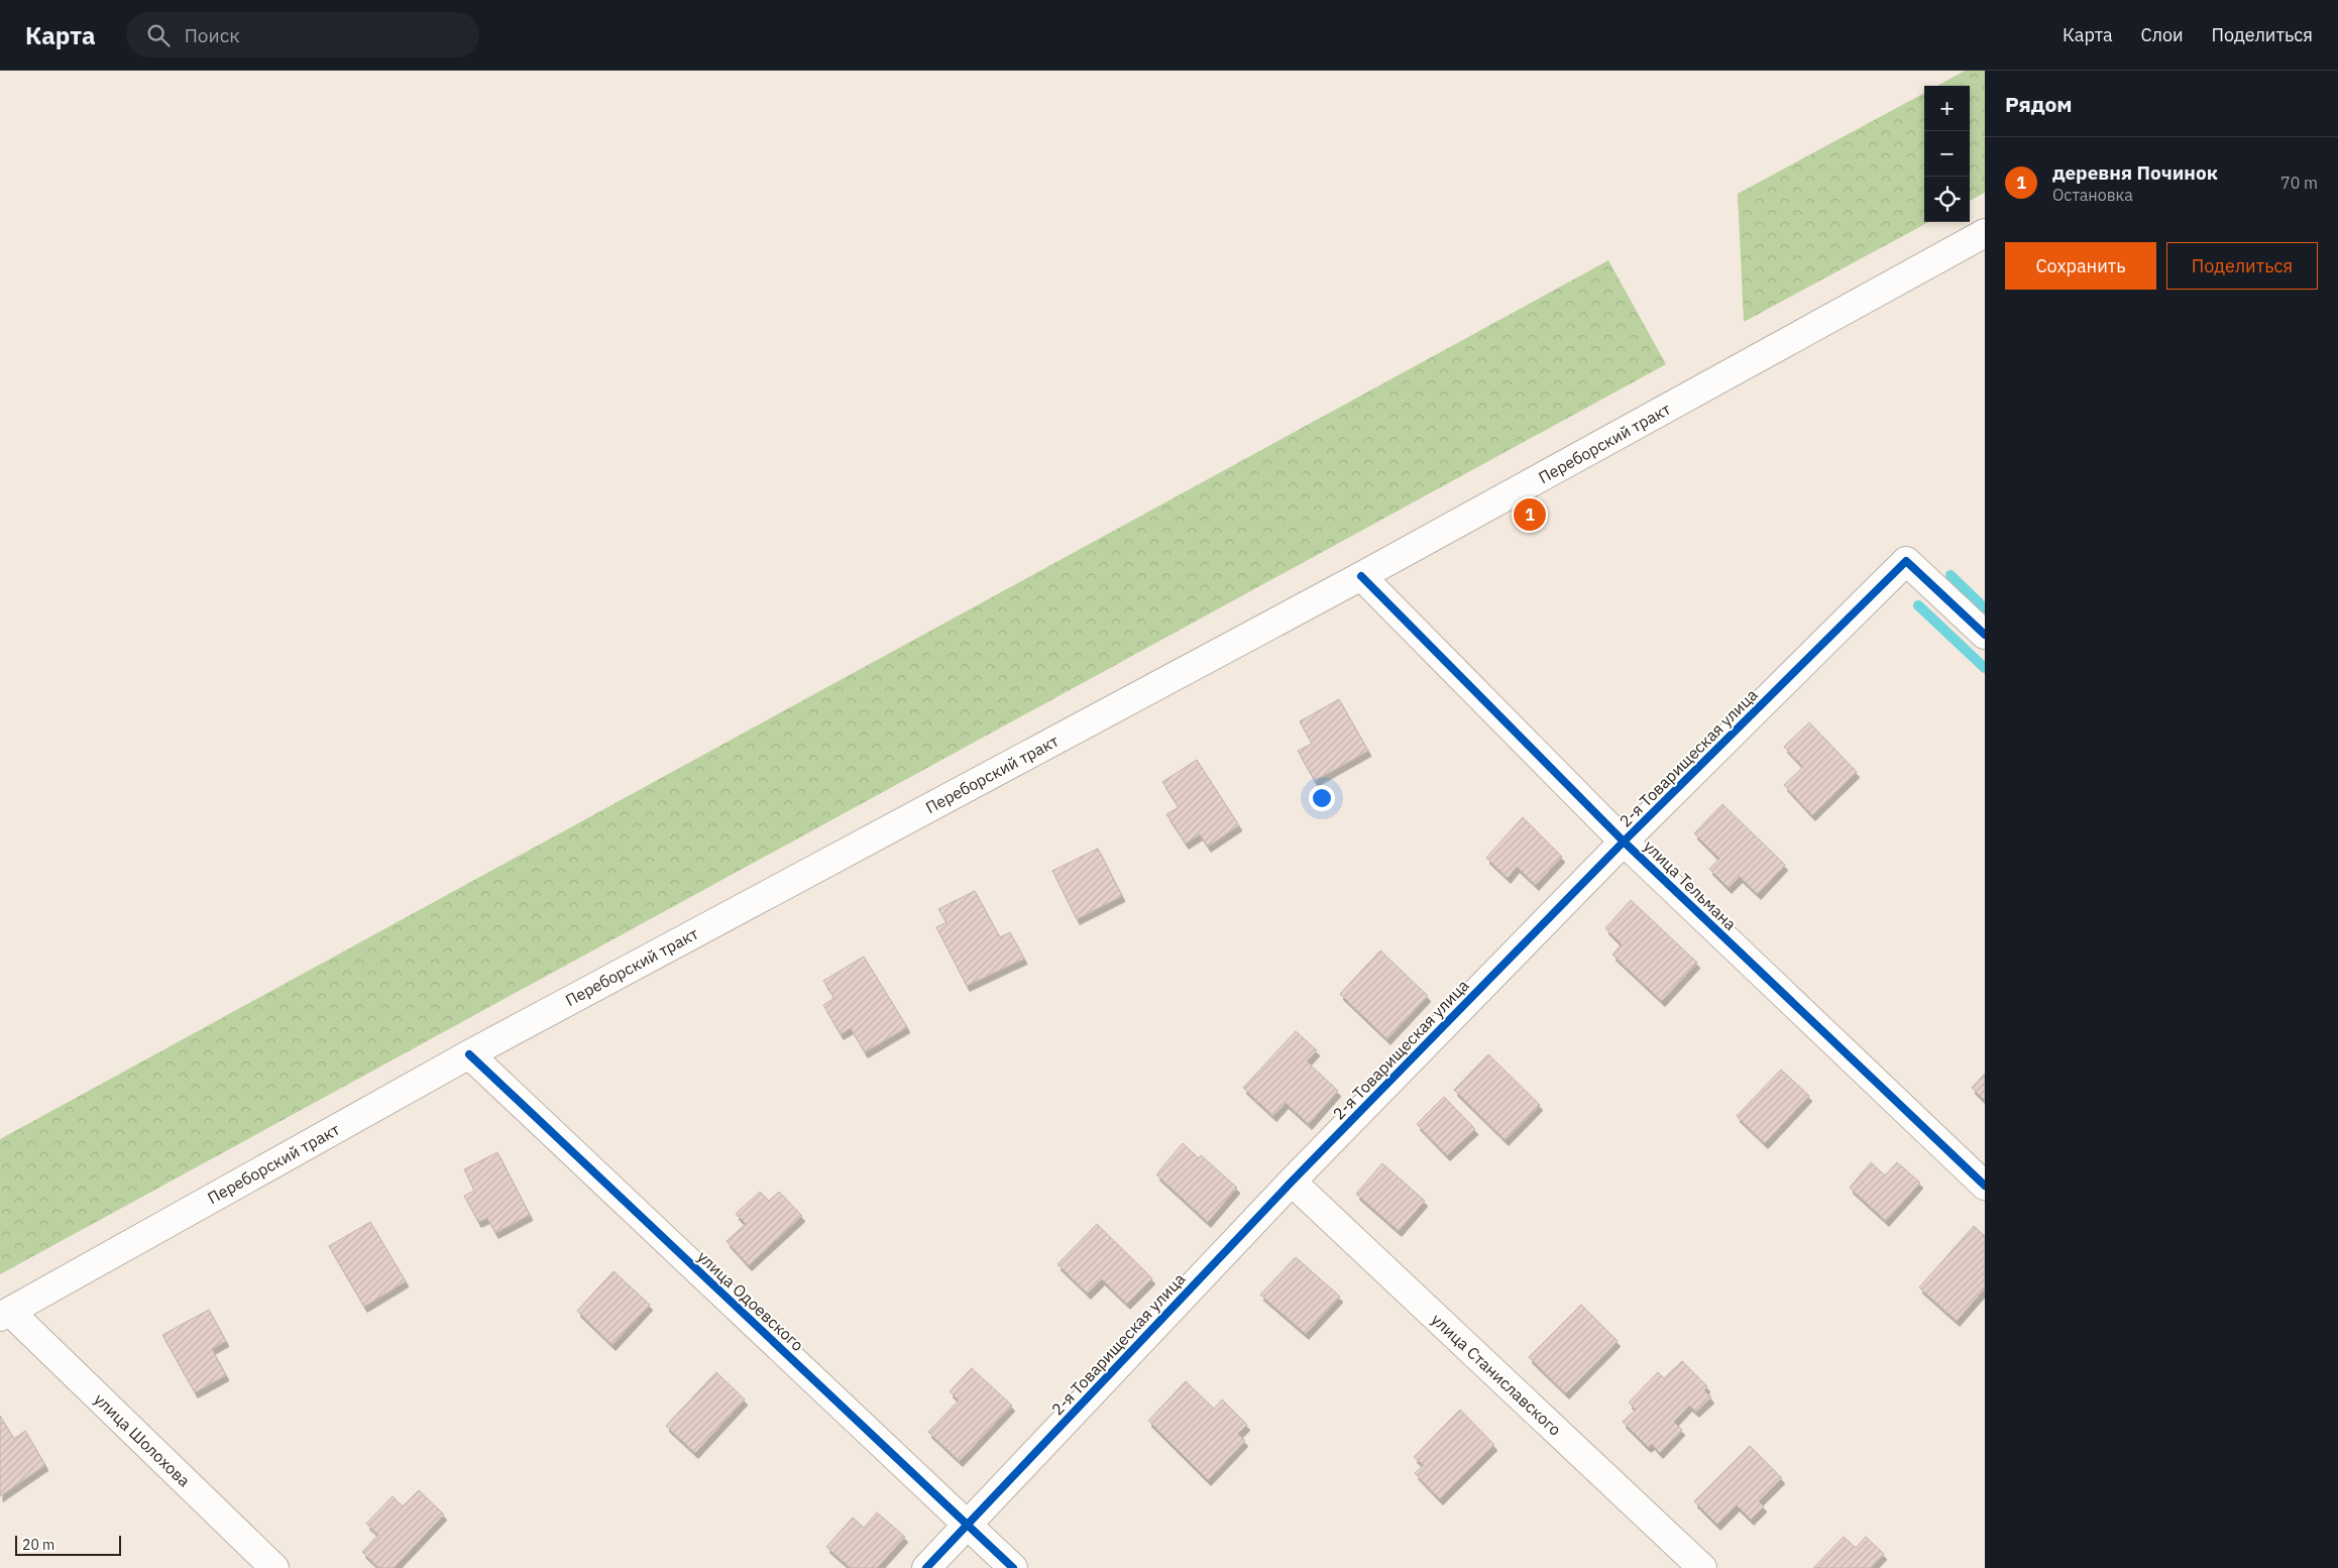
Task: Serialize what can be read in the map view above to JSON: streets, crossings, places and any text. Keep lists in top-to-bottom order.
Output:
{
  "streets": {
    "street": [
      "Переборский тракт",
      "2-я Товарищеская улица",
      "улица Тельмана",
      "улица Одоевского",
      "улица Станиславского",
      "улица Шолохова"
    ]
  },
  "crossings": [
    ["Переборский тракт", "улица Тельмана"],
    ["Переборский тракт", "улица Одоевского"],
    ["Переборский тракт", "улица Шолохова"],
    ["2-я Товарищеская улица", "улица Тельмана"],
    ["2-я Товарищеская улица", "улица Одоевского"],
    ["2-я Товарищеская улица", "улица Станиславского"]
  ],
  "scale_bar": "20 m",
  "page": {
    "header": "Карта",
    "search": "Поиск",
    "nav": ["Карта", "Слои", "Поделиться"],
    "heading": "Рядом",
    "map_buttons": ["+", "−"],
    "list": [
      {
        "mark": "1",
        "name": "деревня Починок",
        "note": "Остановка",
        "value": "70 m"
      }
    ],
    "buttons": ["Сохранить", "Поделиться"],
    "pins": "1",
    "scale": "20 m"
  }
}
